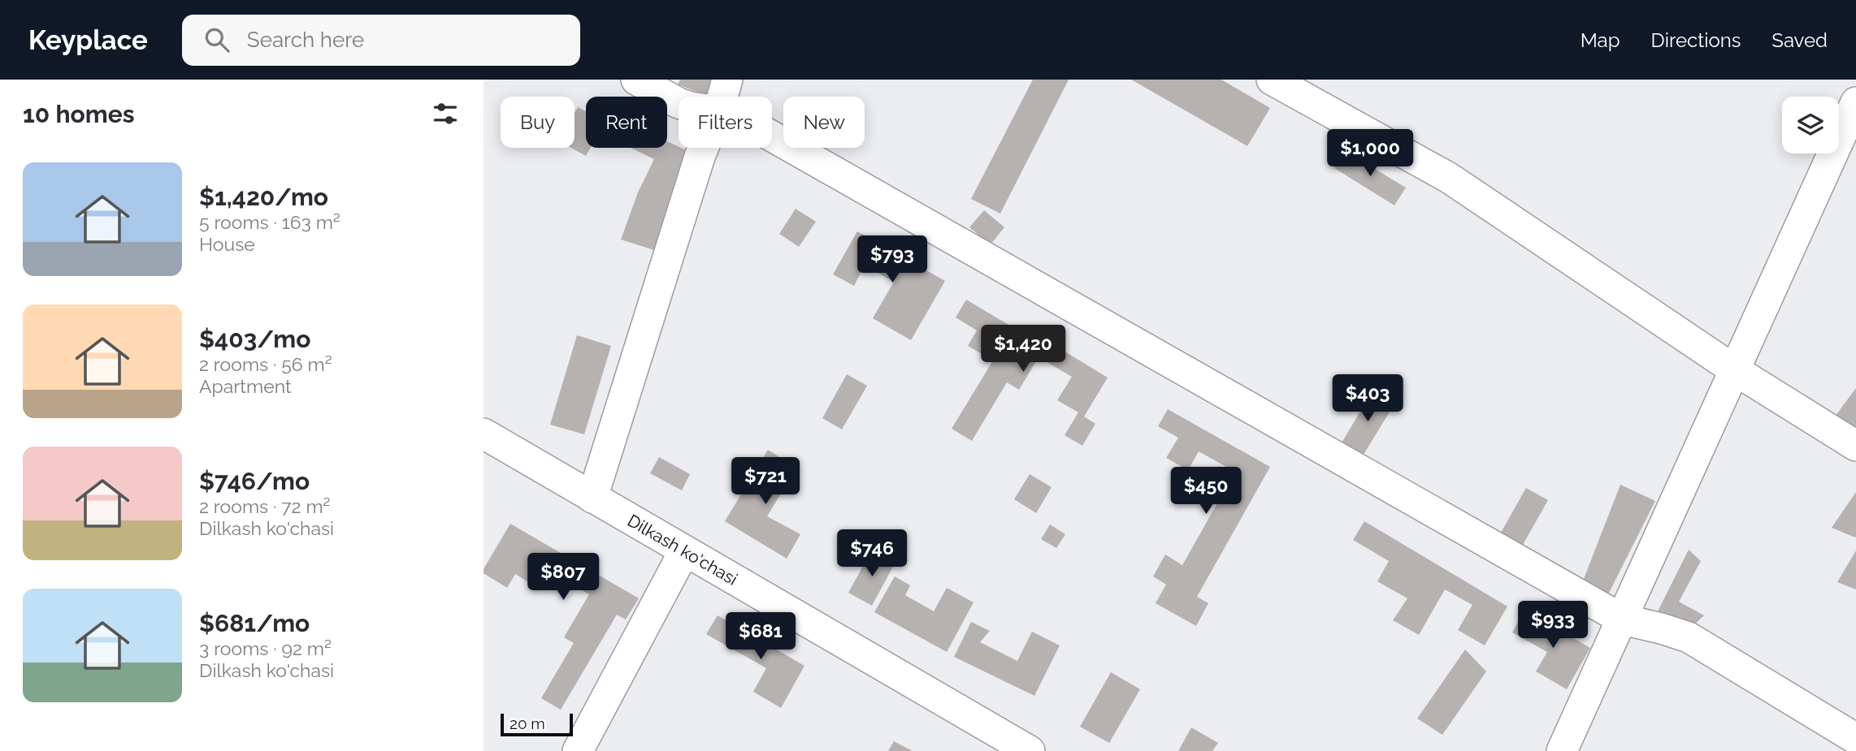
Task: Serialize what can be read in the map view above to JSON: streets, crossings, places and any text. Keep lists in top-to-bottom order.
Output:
{
  "streets": {
    "street": ["Dilkash ko'chasi"]
  },
  "scale_bar": "20 m",
  "page": {
    "header": "Keyplace",
    "search": "Search here",
    "nav": ["Map", "Directions", "Saved"],
    "heading": "10 homes",
    "chip": [
      "Buy",
      "Rent",
      "Filters",
      "New"
    ],
    "price": [
      "$1,000",
      "$793",
      "$1,420",
      "$403",
      "$721",
      "$450",
      "$746",
      "$807",
      "$933",
      "$681"
    ],
    "list": [
      {
        "name": "$1,420/mo",
        "note": "5 rooms · 163 m² · House"
      },
      {
        "name": "$403/mo",
        "note": "2 rooms · 56 m² · Apartment"
      },
      {
        "name": "$746/mo",
        "note": "2 rooms · 72 m² · Dilkash ko'chasi"
      },
      {
        "name": "$681/mo",
        "note": "3 rooms · 92 m² · Dilkash ko'chasi"
      }
    ],
    "scale": "20 m"
  }
}
